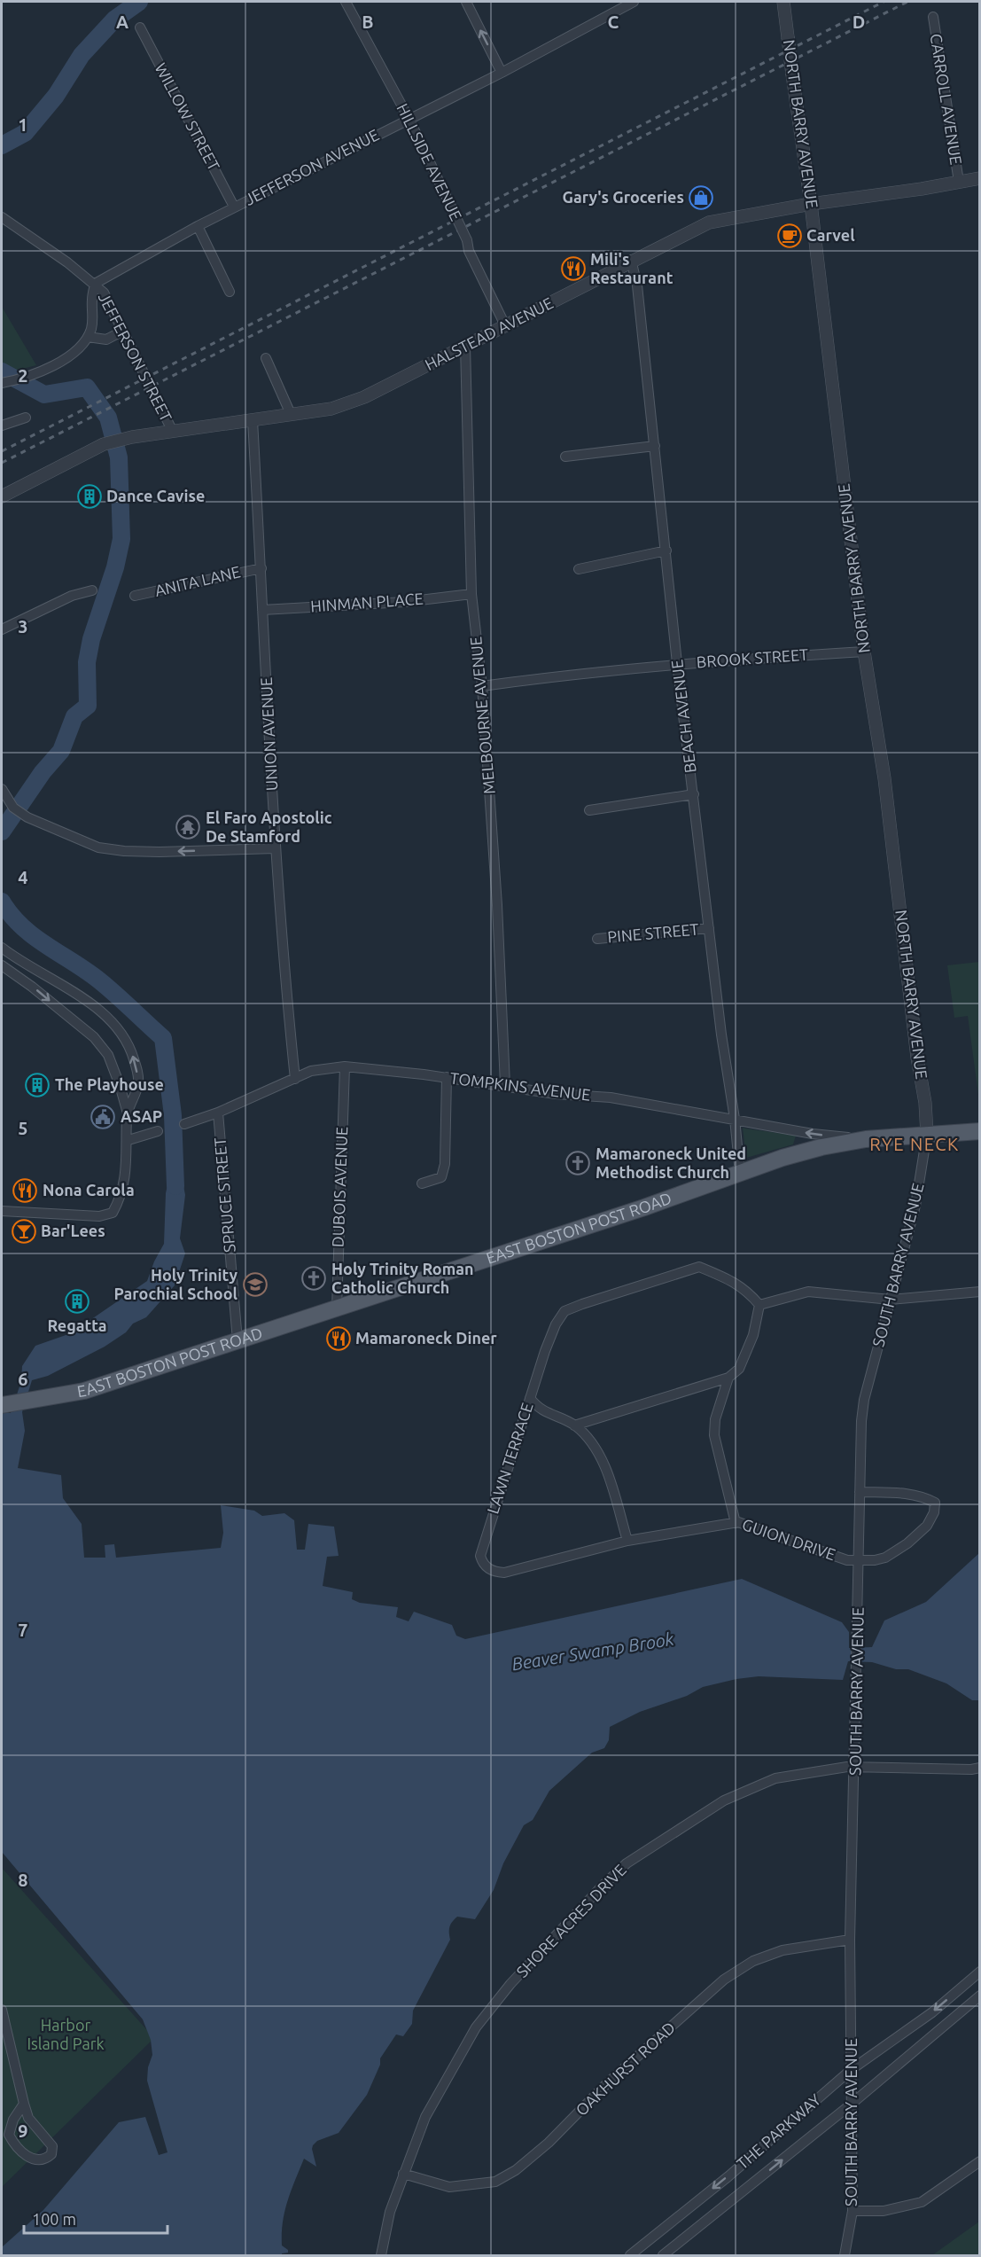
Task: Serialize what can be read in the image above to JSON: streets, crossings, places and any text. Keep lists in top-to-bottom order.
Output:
{
  "streets": {
    "main road": ["EAST BOSTON POST ROAD"],
    "street": [
      "CARROLL AVENUE",
      "WILLOW STREET",
      "NORTH BARRY AVENUE",
      "HILLSIDE AVENUE",
      "JEFFERSON AVENUE",
      "HALSTEAD AVENUE",
      "JEFFERSON STREET",
      "ANITA LANE",
      "HINMAN PLACE",
      "BROOK STREET",
      "MELBOURNE AVENUE",
      "BEACH AVENUE",
      "UNION AVENUE",
      "PINE STREET",
      "TOMPKINS AVENUE",
      "DUBOIS AVENUE",
      "SPRUCE STREET",
      "SOUTH BARRY AVENUE",
      "LAWN TERRACE",
      "GUION DRIVE",
      "SHORE ACRES DRIVE",
      "OAKHURST ROAD",
      "THE PARKWAY"
    ]
  },
  "crossings": [
    ["CARROLL AVENUE", "HALSTEAD AVENUE"],
    ["WILLOW STREET", "JEFFERSON AVENUE"],
    ["NORTH BARRY AVENUE", "HALSTEAD AVENUE"],
    ["NORTH BARRY AVENUE", "BROOK STREET"],
    ["NORTH BARRY AVENUE", "EAST BOSTON POST ROAD"],
    ["NORTH BARRY AVENUE", "SOUTH BARRY AVENUE"],
    ["HILLSIDE AVENUE", "JEFFERSON AVENUE"],
    ["HILLSIDE AVENUE", "HALSTEAD AVENUE"],
    ["JEFFERSON AVENUE", "JEFFERSON STREET"],
    ["HALSTEAD AVENUE", "JEFFERSON STREET"],
    ["HALSTEAD AVENUE", "MELBOURNE AVENUE"],
    ["HALSTEAD AVENUE", "BEACH AVENUE"],
    ["HALSTEAD AVENUE", "UNION AVENUE"],
    ["ANITA LANE", "UNION AVENUE"],
    ["HINMAN PLACE", "MELBOURNE AVENUE"],
    ["HINMAN PLACE", "UNION AVENUE"],
    ["BROOK STREET", "MELBOURNE AVENUE"],
    ["BROOK STREET", "BEACH AVENUE"],
    ["MELBOURNE AVENUE", "TOMPKINS AVENUE"],
    ["BEACH AVENUE", "PINE STREET"],
    ["BEACH AVENUE", "TOMPKINS AVENUE"],
    ["BEACH AVENUE", "EAST BOSTON POST ROAD"],
    ["UNION AVENUE", "TOMPKINS AVENUE"],
    ["TOMPKINS AVENUE", "DUBOIS AVENUE"],
    ["TOMPKINS AVENUE", "SPRUCE STREET"],
    ["TOMPKINS AVENUE", "EAST BOSTON POST ROAD"],
    ["DUBOIS AVENUE", "EAST BOSTON POST ROAD"],
    ["SPRUCE STREET", "EAST BOSTON POST ROAD"],
    ["EAST BOSTON POST ROAD", "SOUTH BARRY AVENUE"],
    ["SOUTH BARRY AVENUE", "GUION DRIVE"],
    ["SOUTH BARRY AVENUE", "SHORE ACRES DRIVE"],
    ["SOUTH BARRY AVENUE", "OAKHURST ROAD"],
    ["SOUTH BARRY AVENUE", "THE PARKWAY"],
    ["LAWN TERRACE", "GUION DRIVE"],
    ["SHORE ACRES DRIVE", "OAKHURST ROAD"]
  ],
  "districts": ["RYE NECK"],
  "water": ["Beaver Swamp Brook"],
  "parks": ["Harbor Island Park"],
  "places": {
    "shop": ["Gary's Groceries"],
    "cafe": ["Carvel"],
    "restaurant": ["Mili's Restaurant", "Nona Carola", "Mamaroneck Diner"],
    "building": ["Dance Cavise", "The Playhouse", "Regatta"],
    "temple": ["El Faro Apostolic De Stamford"],
    "public building": ["ASAP"],
    "church": ["Mamaroneck United Methodist Church", "Holy Trinity Roman Catholic Church"],
    "bar": ["Bar'Lees"],
    "school or university": ["Holy Trinity Parochial School"]
  },
  "scale_bar": "100 m",
  "grid": {
    "columns": [
      "A",
      "B",
      "C",
      "D"
    ],
    "rows": [
      "1",
      "2",
      "3",
      "4",
      "5",
      "6",
      "7",
      "8",
      "9"
    ]
  }
}
